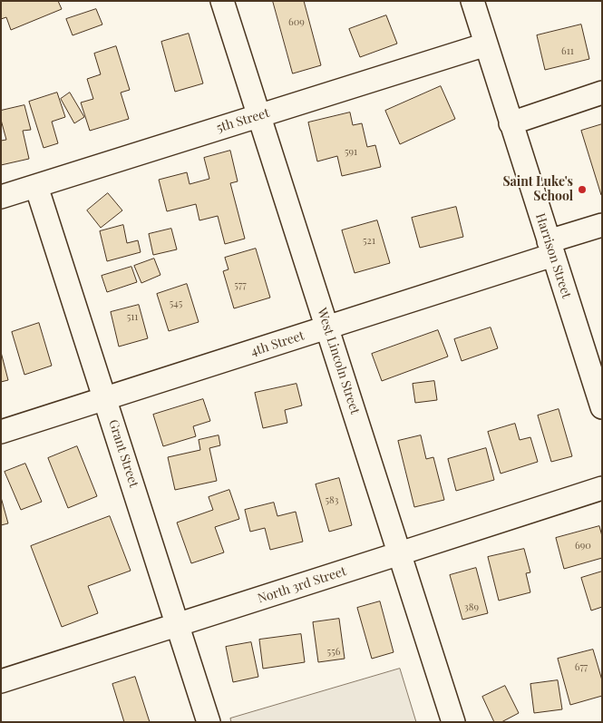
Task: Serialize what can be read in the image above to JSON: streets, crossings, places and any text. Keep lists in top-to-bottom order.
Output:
{
  "streets": {
    "street": [
      "5th Street",
      "Harrison Street",
      "4th Street",
      "West Lincoln Street",
      "Grant Street",
      "North 3rd Street"
    ]
  },
  "crossings": [
    ["5th Street", "Harrison Street"],
    ["5th Street", "West Lincoln Street"],
    ["5th Street", "Grant Street"],
    ["Harrison Street", "4th Street"],
    ["4th Street", "West Lincoln Street"],
    ["4th Street", "Grant Street"],
    ["West Lincoln Street", "North 3rd Street"],
    ["Grant Street", "North 3rd Street"]
  ],
  "places": ["Saint Luke's School"],
  "house_numbers": [
    "609",
    "611",
    "591",
    "521",
    "577",
    "545",
    "511",
    "583",
    "690",
    "389",
    "556",
    "677"
  ]
}
